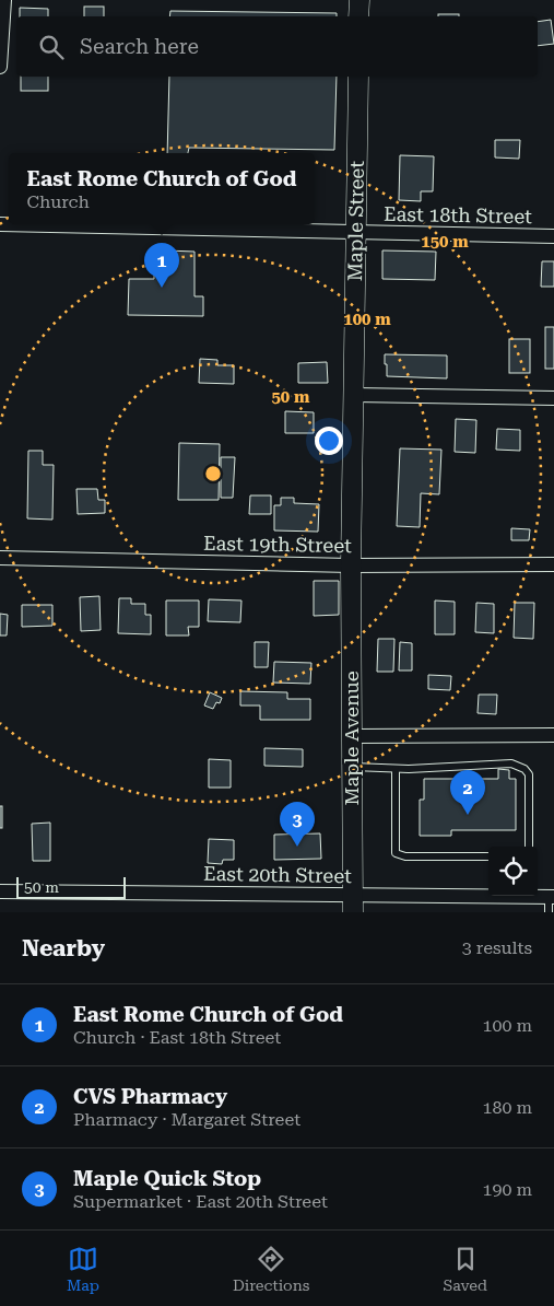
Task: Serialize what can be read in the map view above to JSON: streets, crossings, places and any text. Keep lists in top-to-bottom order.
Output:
{
  "streets": {
    "main road": ["Maple Street", "Maple Avenue"],
    "street": ["East 18th Street", "East 19th Street", "East 20th Street"]
  },
  "crossings": [
    ["East 18th Street", "Maple Street"],
    ["Maple Street", "East 19th Street"],
    ["Maple Street", "Maple Avenue"],
    ["East 19th Street", "Maple Avenue"],
    ["Maple Avenue", "East 20th Street"]
  ],
  "scale_bar": "50 m",
  "page": {
    "search": "Search here",
    "popup": ["East Rome Church of God", "Church"],
    "pins": ["1", "2", "3"],
    "scale": "50 m",
    "heading": ["Nearby", "3 results"],
    "list": [
      {
        "mark": "1",
        "name": "East Rome Church of God",
        "note": "Church · East 18th Street",
        "value": "100 m"
      },
      {
        "mark": "2",
        "name": "CVS Pharmacy",
        "note": "Pharmacy · Margaret Street",
        "value": "180 m"
      },
      {
        "mark": "3",
        "name": "Maple Quick Stop",
        "note": "Supermarket · East 20th Street",
        "value": "190 m"
      }
    ],
    "nav": ["Map", "Directions", "Saved"]
  },
  "rings": ["150 m", "100 m", "50 m"]
}
